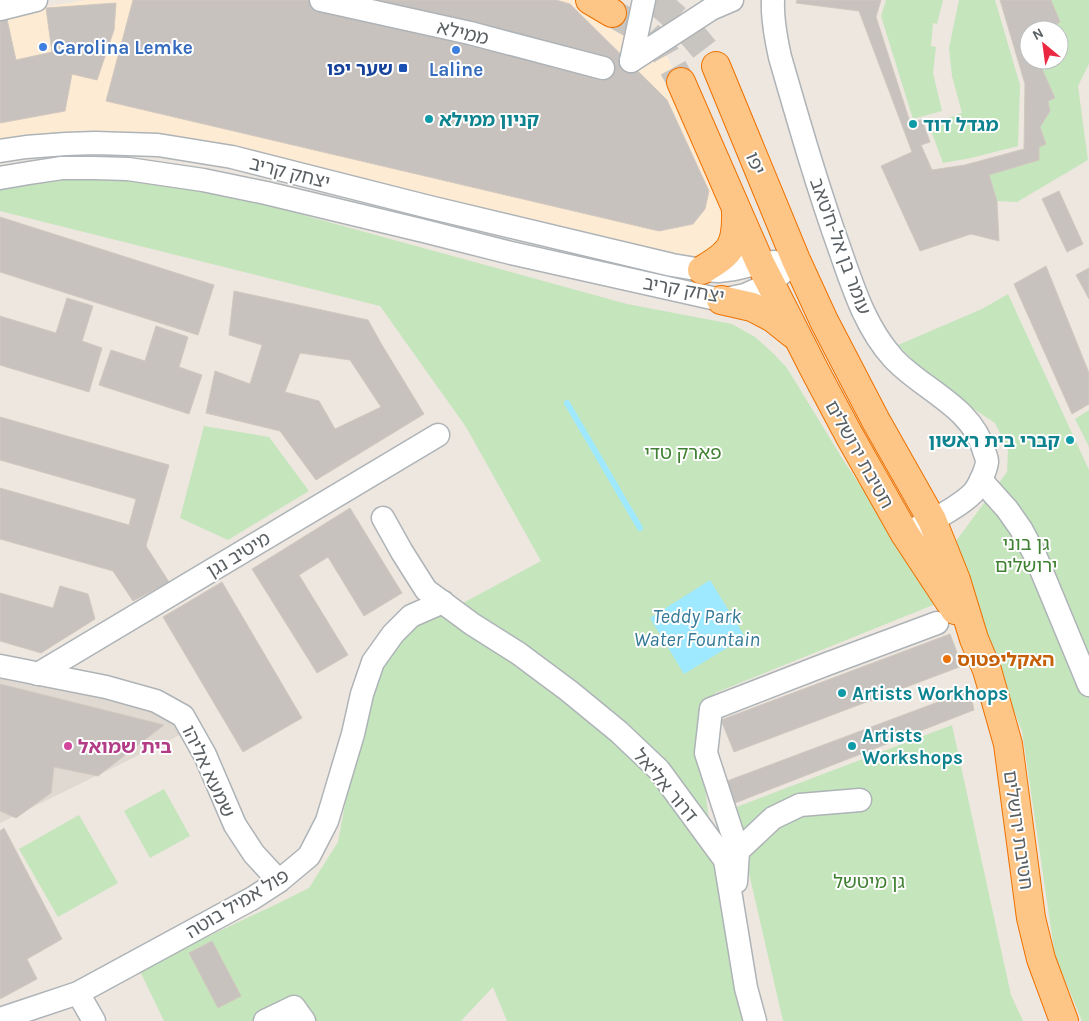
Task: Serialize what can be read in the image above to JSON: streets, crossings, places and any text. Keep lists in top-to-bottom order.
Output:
{
  "streets": {
    "highway": ["יפו", "חטיבת ירושלים"],
    "street": [
      "ממילא",
      "יצחק קריב",
      "עומר בן אל-ח'טאב",
      "מיטיב נגן",
      "שמעא אליהו",
      "דרור אליאל",
      "פול אמיל בוטה"
    ]
  },
  "crossings": [
    ["יפו", "יצחק קריב"],
    ["יפו", "חטיבת ירושלים"],
    ["יצחק קריב", "חטיבת ירושלים"],
    ["מיטיב נגן", "שמעא אליהו"],
    ["שמעא אליהו", "פול אמיל בוטה"],
    ["דרור אליאל", "פול אמיל בוטה"]
  ],
  "water": ["Teddy Park Water Fountain"],
  "parks": ["פארק טדי", "גן בוני ירושלים", "גן מיטשל"],
  "places": {
    "other": [
      "Carolina Lemke",
      "Laline",
      "קניון ממילא",
      "מגדל דוד",
      "קברי בית ראשון",
      "האקליפטוס",
      "Artists Workhops",
      "בית שמואל",
      "Artists Workshops"
    ],
    "transit": ["שער יפו"]
  },
  "north": "top left"
}
